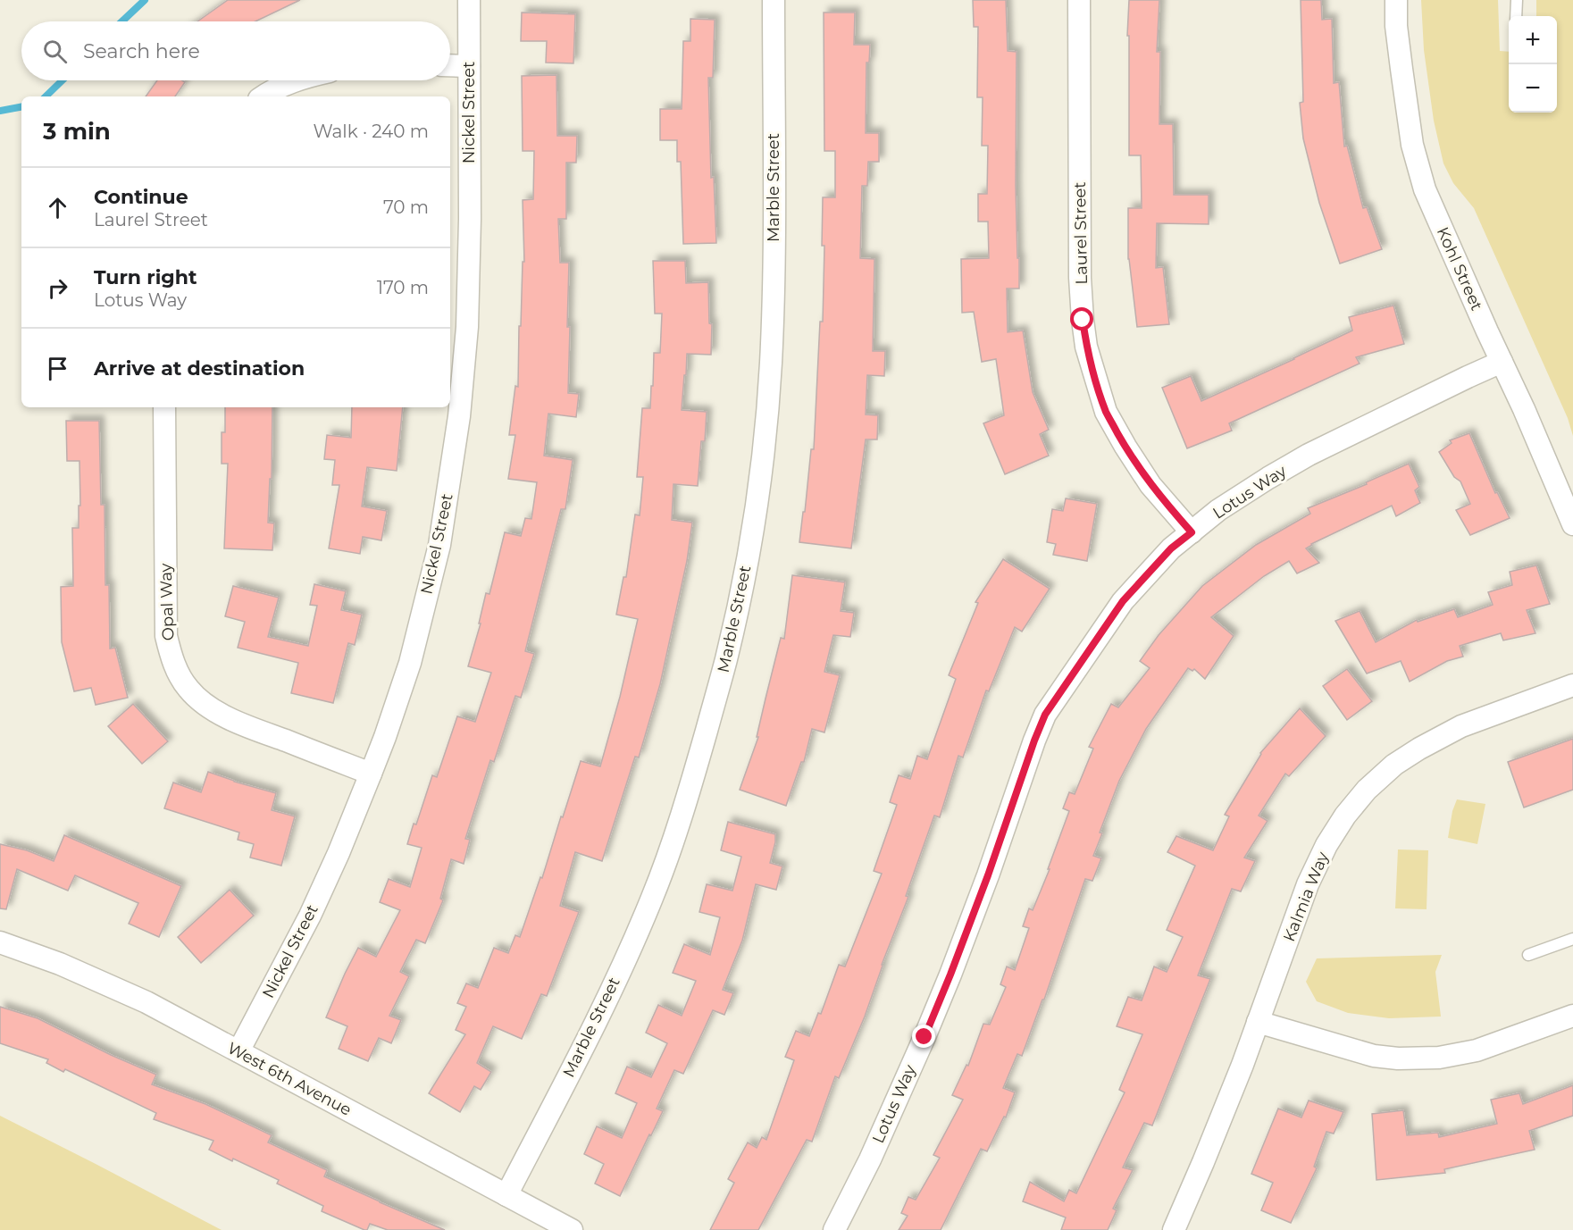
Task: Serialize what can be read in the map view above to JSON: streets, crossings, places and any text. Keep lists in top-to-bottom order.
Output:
{
  "streets": {
    "street": [
      "Nickel Street",
      "Marble Street",
      "Laurel Street",
      "Kohl Street",
      "Lotus Way",
      "Opal Way",
      "Kalmia Way",
      "West 6th Avenue"
    ]
  },
  "crossings": [
    ["Nickel Street", "Opal Way"],
    ["Nickel Street", "West 6th Avenue"],
    ["Marble Street", "West 6th Avenue"],
    ["Laurel Street", "Lotus Way"],
    ["Kohl Street", "Lotus Way"]
  ],
  "page": {
    "map_buttons": ["+", "−"],
    "search": "Search here",
    "heading": ["3 min", "Walk · 240 m"],
    "list": [
      ["Continue", "Laurel Street", "70 m"],
      ["Turn right", "Lotus Way", "170 m"],
      "Arrive at destination"
    ]
  }
}
